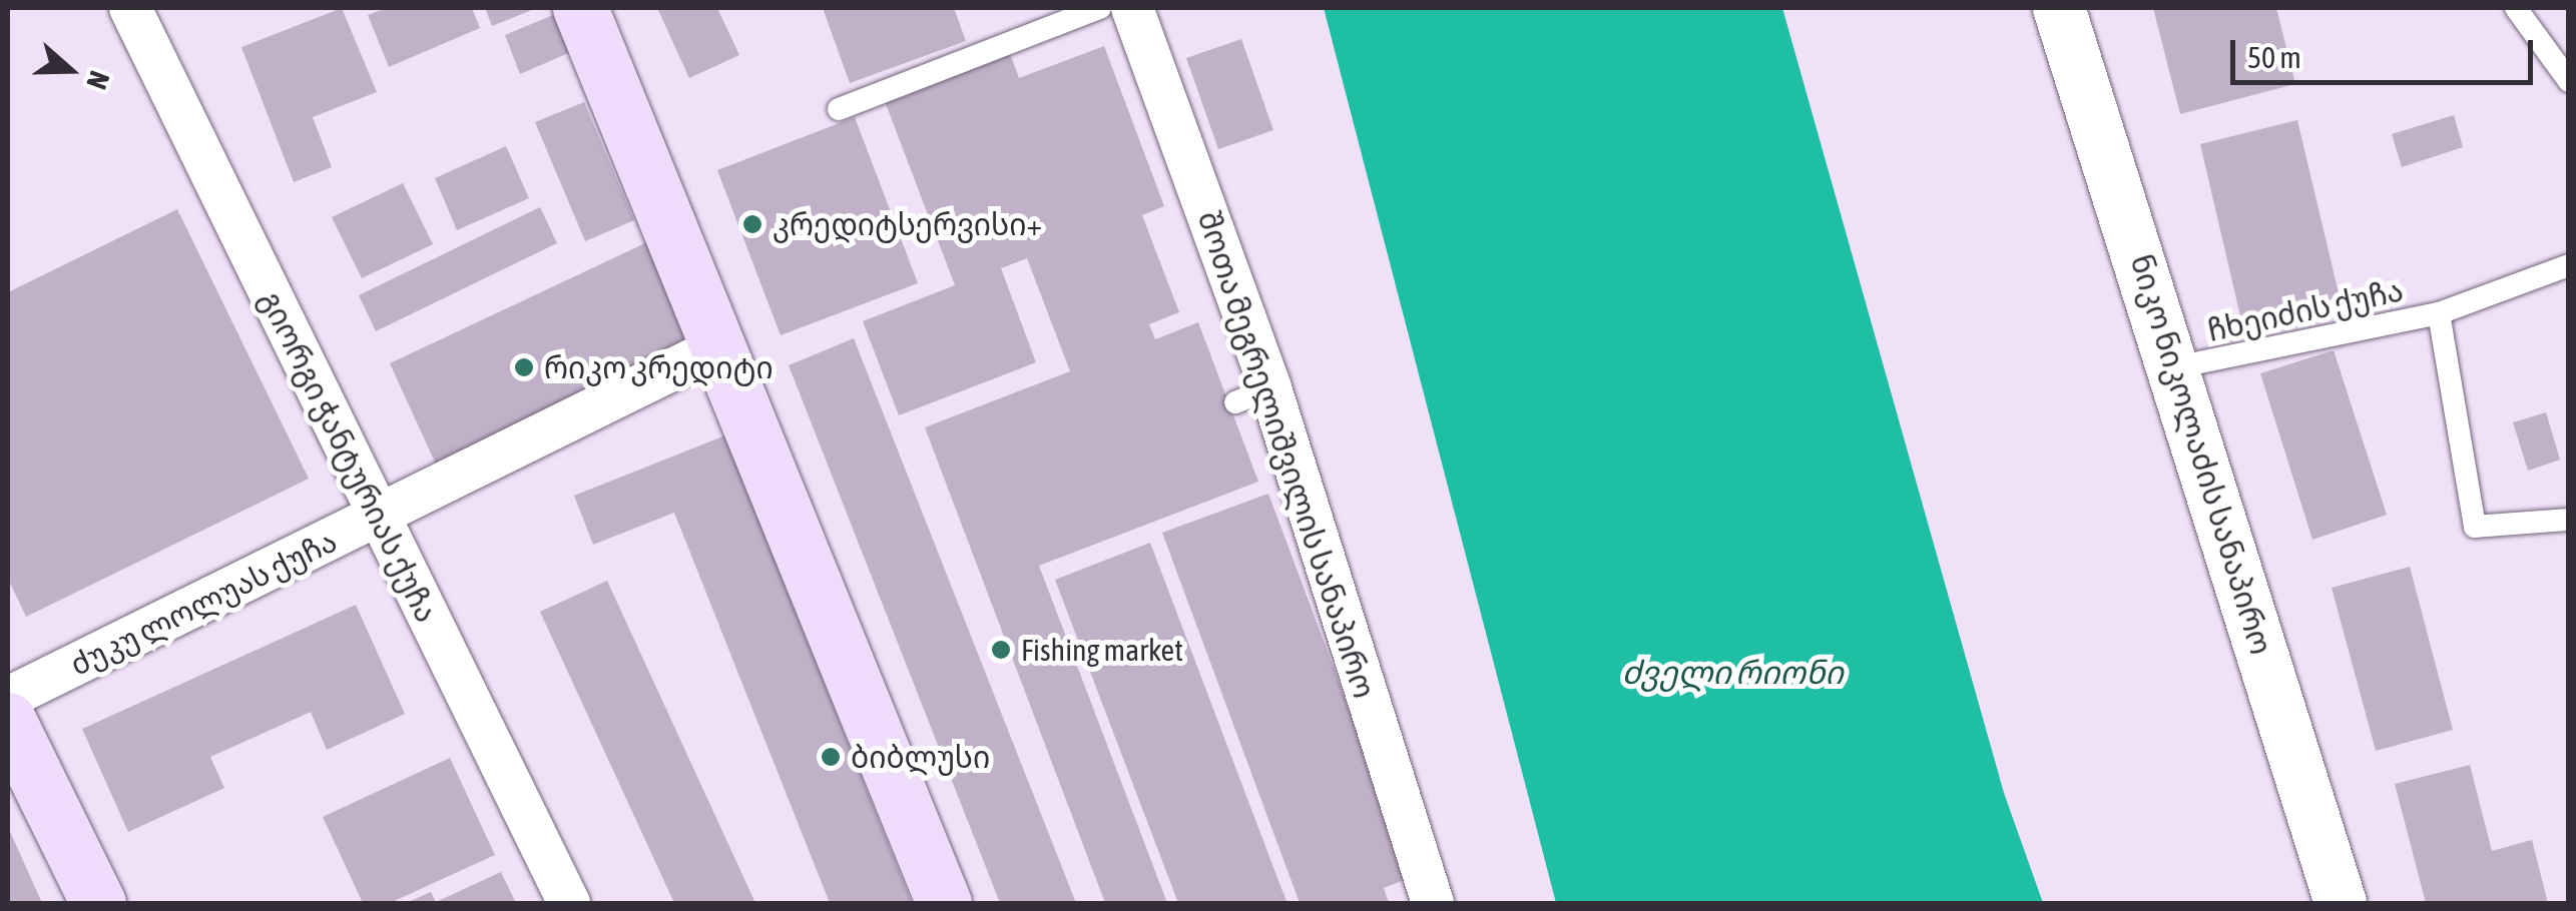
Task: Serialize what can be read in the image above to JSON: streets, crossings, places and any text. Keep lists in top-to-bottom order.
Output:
{
  "streets": {
    "street": [
      "შოთა მეგრელიშვილის სანაპირო",
      "ნიკო ნიკოლაძის სანაპირო",
      "გიორგი ჭანტურიას ქუჩა",
      "ძუკუ ლოლუას ქუჩა"
    ],
    "lane": ["ჩხეიძის ქუჩა"]
  },
  "crossings": [
    ["ჩხეიძის ქუჩა", "ნიკო ნიკოლაძის სანაპირო"],
    ["გიორგი ჭანტურიას ქუჩა", "ძუკუ ლოლუას ქუჩა"]
  ],
  "water": ["ძველი რიონი"],
  "places": [
    "კრედიტსერვისი+",
    "რიკო კრედიტი",
    "Fishing market",
    "ბიბლუსი"
  ],
  "scale_bar": "50 m",
  "north": "right"
}
